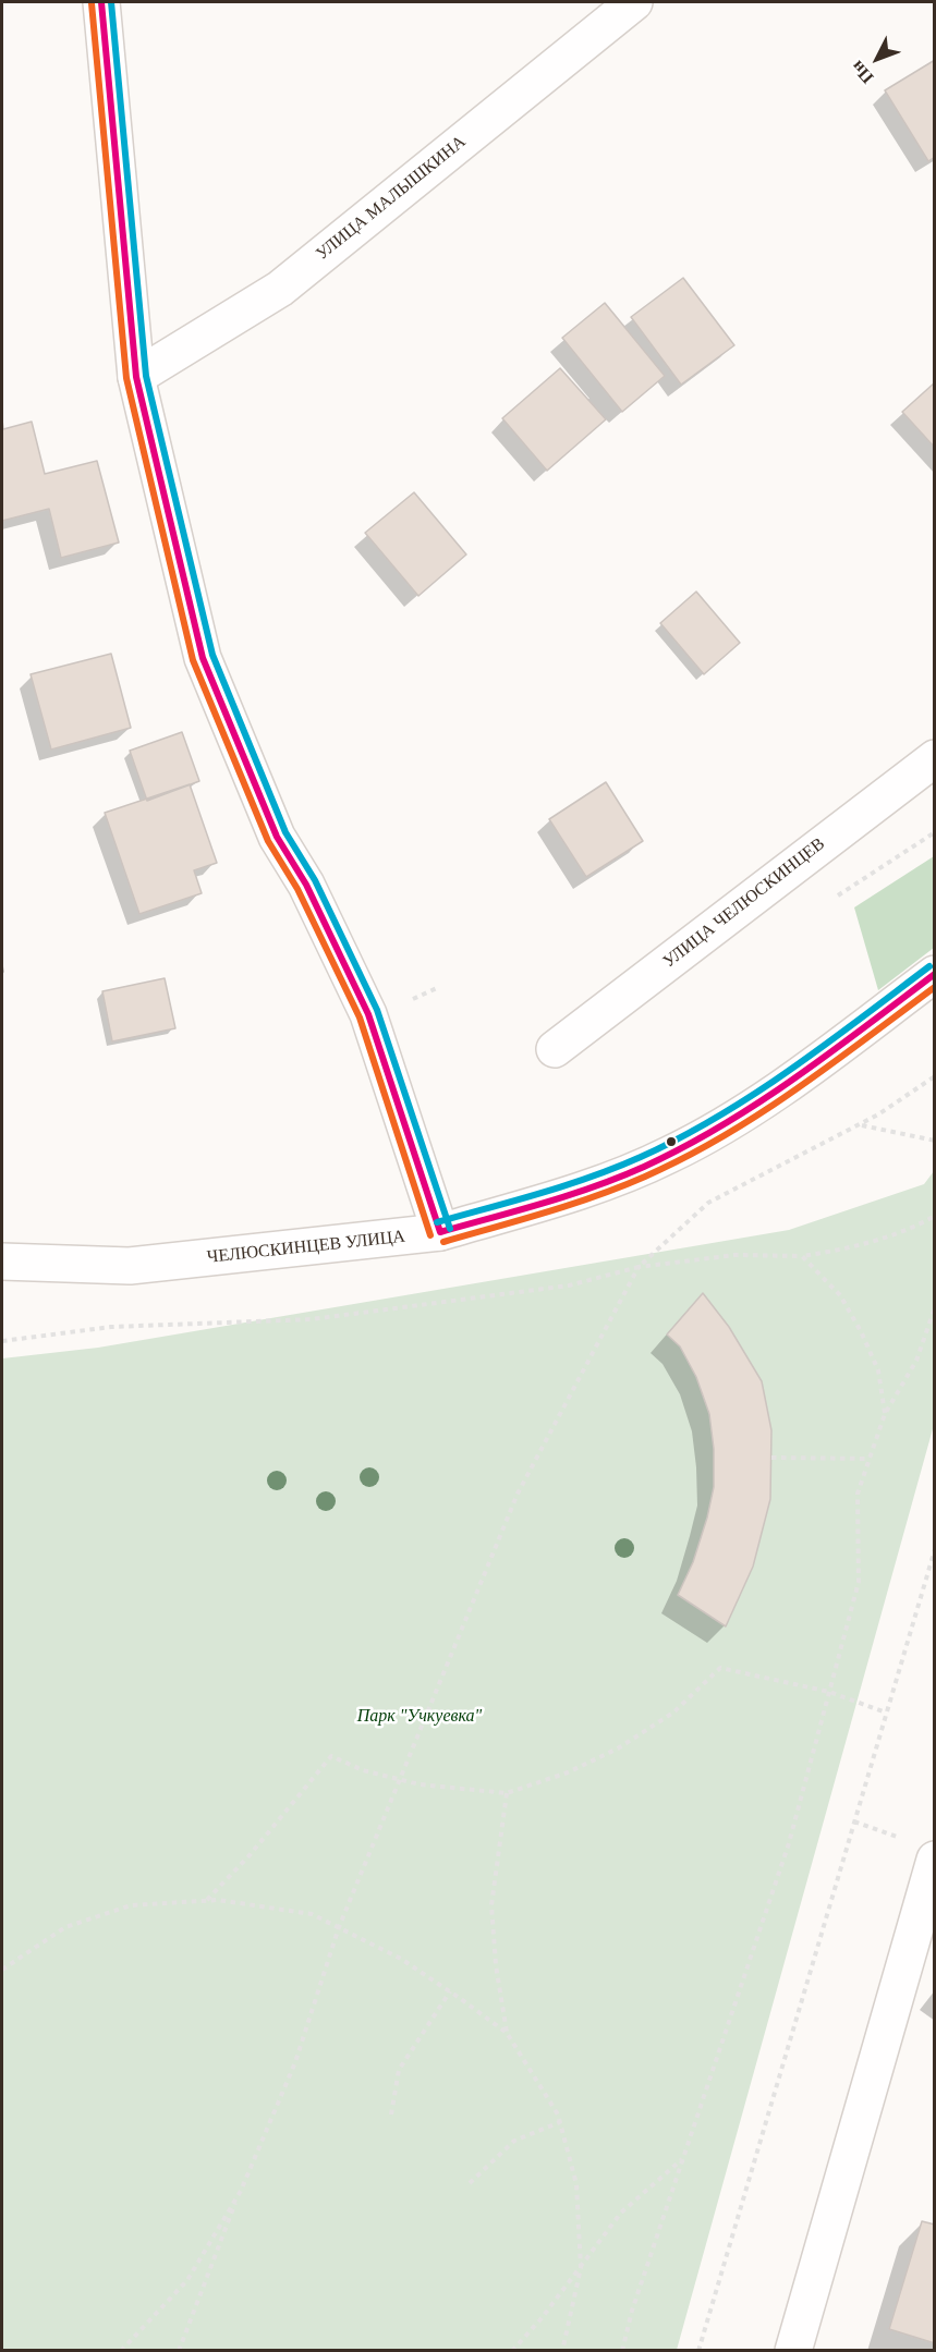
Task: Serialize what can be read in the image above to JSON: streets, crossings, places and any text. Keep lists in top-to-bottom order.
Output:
{
  "streets": {
    "main road": ["УЛИЦА МАЛЫШКИНА", "УЛИЦА ЧЕЛЮСКИНЦЕВ", "ЧЕЛЮСКИНЦЕВ УЛИЦА"]
  },
  "parks": ["Парк \"Учкуевка\""],
  "north": "bottom left"
}
